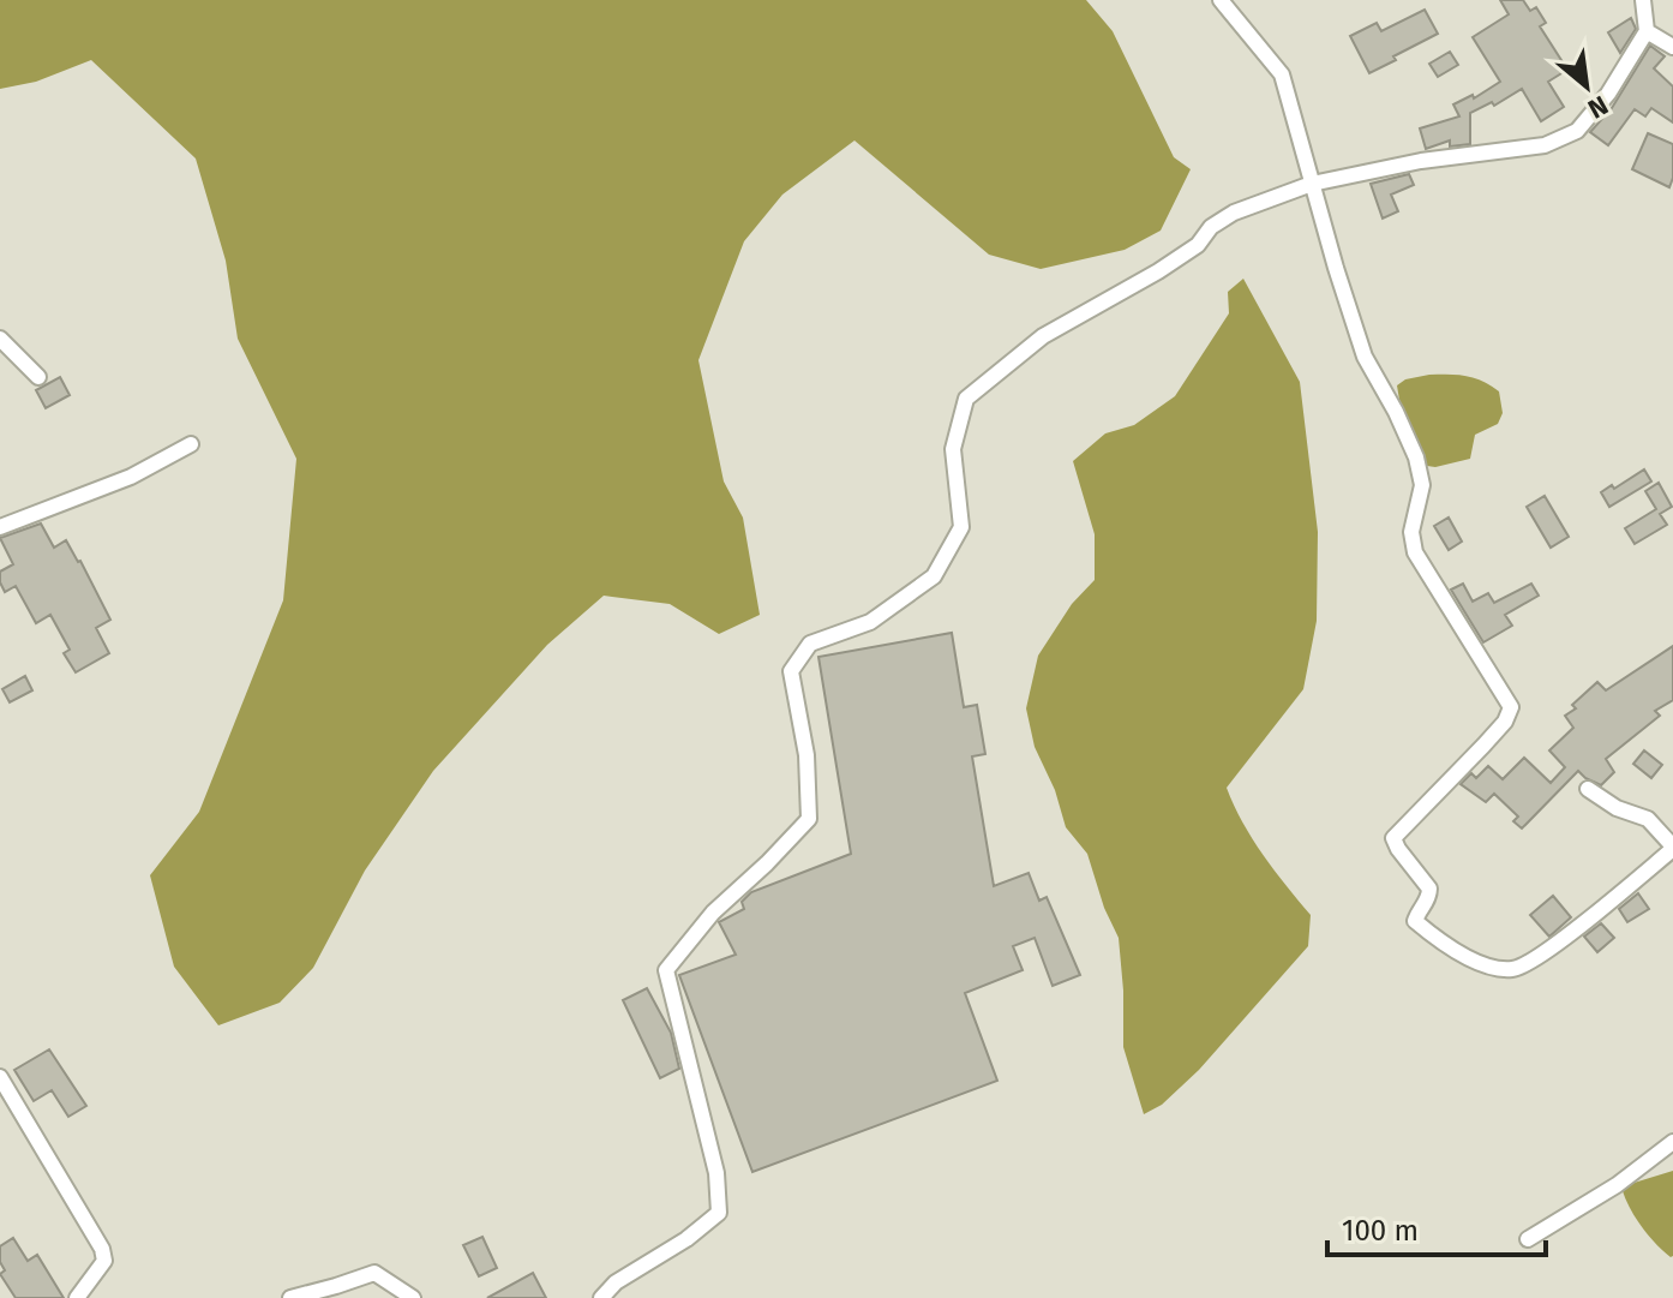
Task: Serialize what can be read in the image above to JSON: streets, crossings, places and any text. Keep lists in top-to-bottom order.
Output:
{
  "scale_bar": "100 m",
  "north": "bottom right"
}
